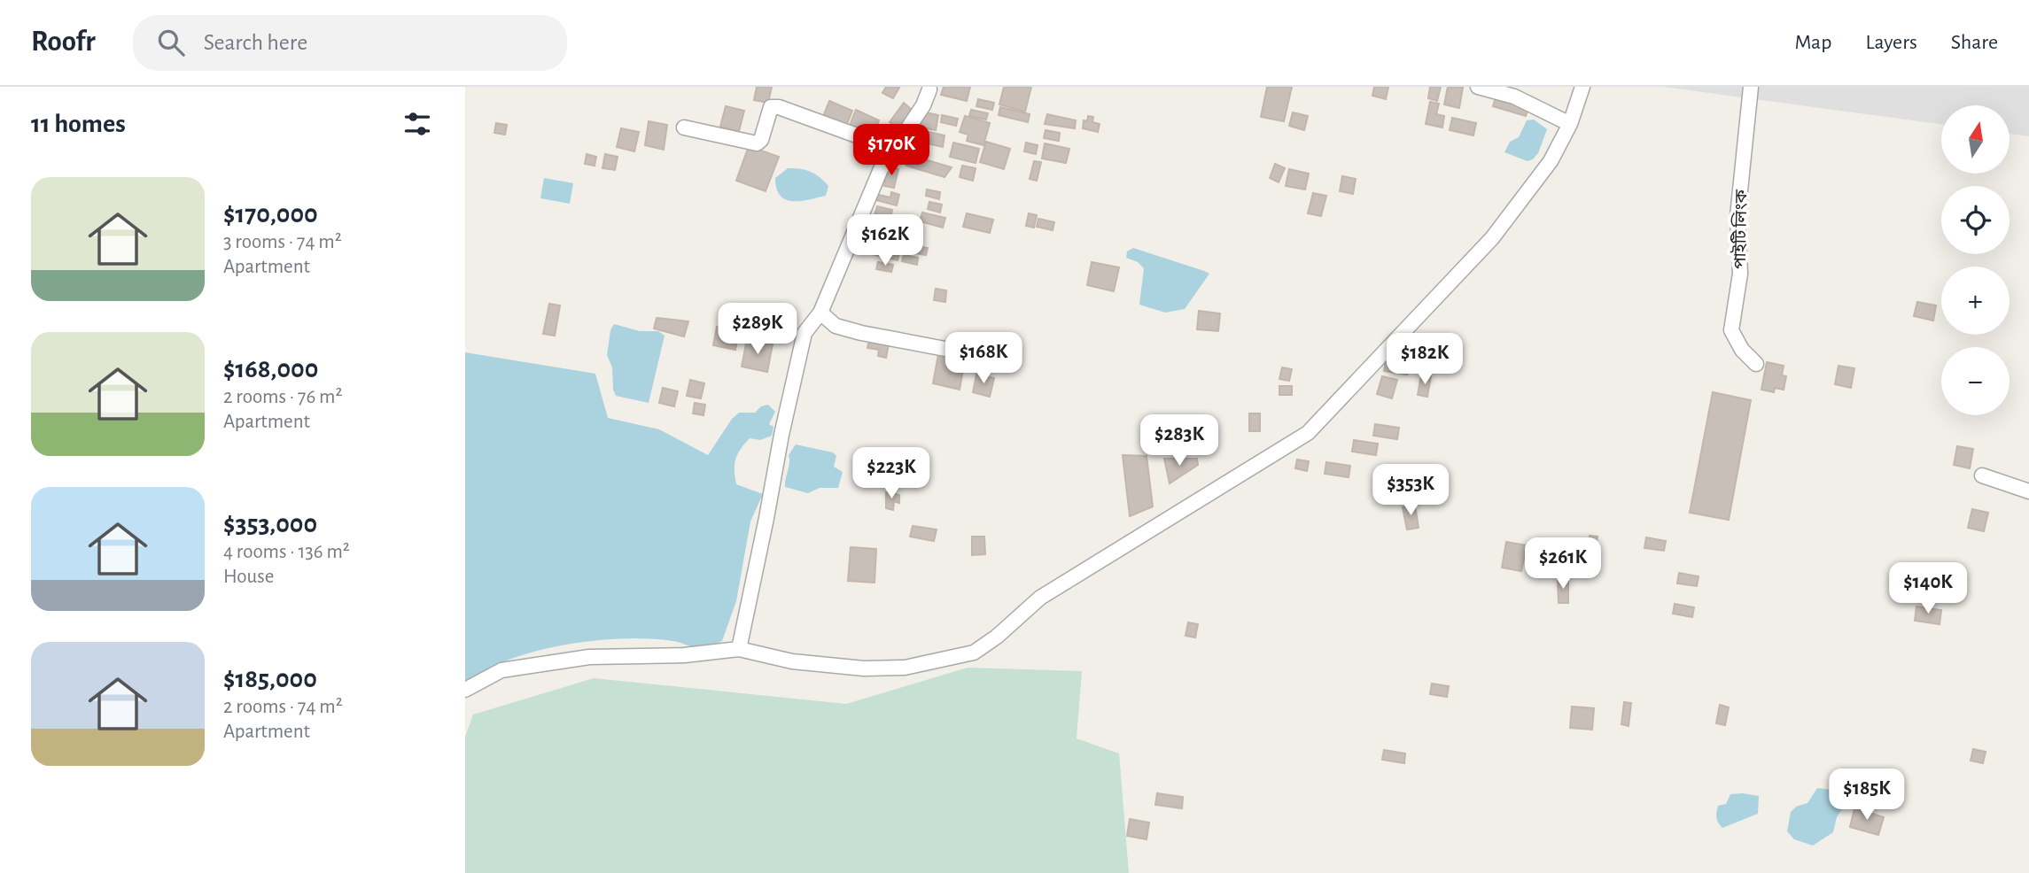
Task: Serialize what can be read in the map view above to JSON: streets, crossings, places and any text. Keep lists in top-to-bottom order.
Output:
{
  "streets": {
    "street": ["পাইটি লিংক"]
  },
  "north": "top",
  "page": {
    "header": "Roofr",
    "search": "Search here",
    "nav": ["Map", "Layers", "Share"],
    "heading": "11 homes",
    "map_buttons": ["+", "−"],
    "price": [
      "$170K",
      "$162K",
      "$289K",
      "$168K",
      "$182K",
      "$283K",
      "$223K",
      "$353K",
      "$261K",
      "$140K",
      "$185K"
    ],
    "list": [
      {
        "name": "$170,000",
        "note": "3 rooms · 74 m² · Apartment"
      },
      {
        "name": "$168,000",
        "note": "2 rooms · 76 m² · Apartment"
      },
      {
        "name": "$353,000",
        "note": "4 rooms · 136 m² · House"
      },
      {
        "name": "$185,000",
        "note": "2 rooms · 74 m² · Apartment"
      }
    ]
  }
}
